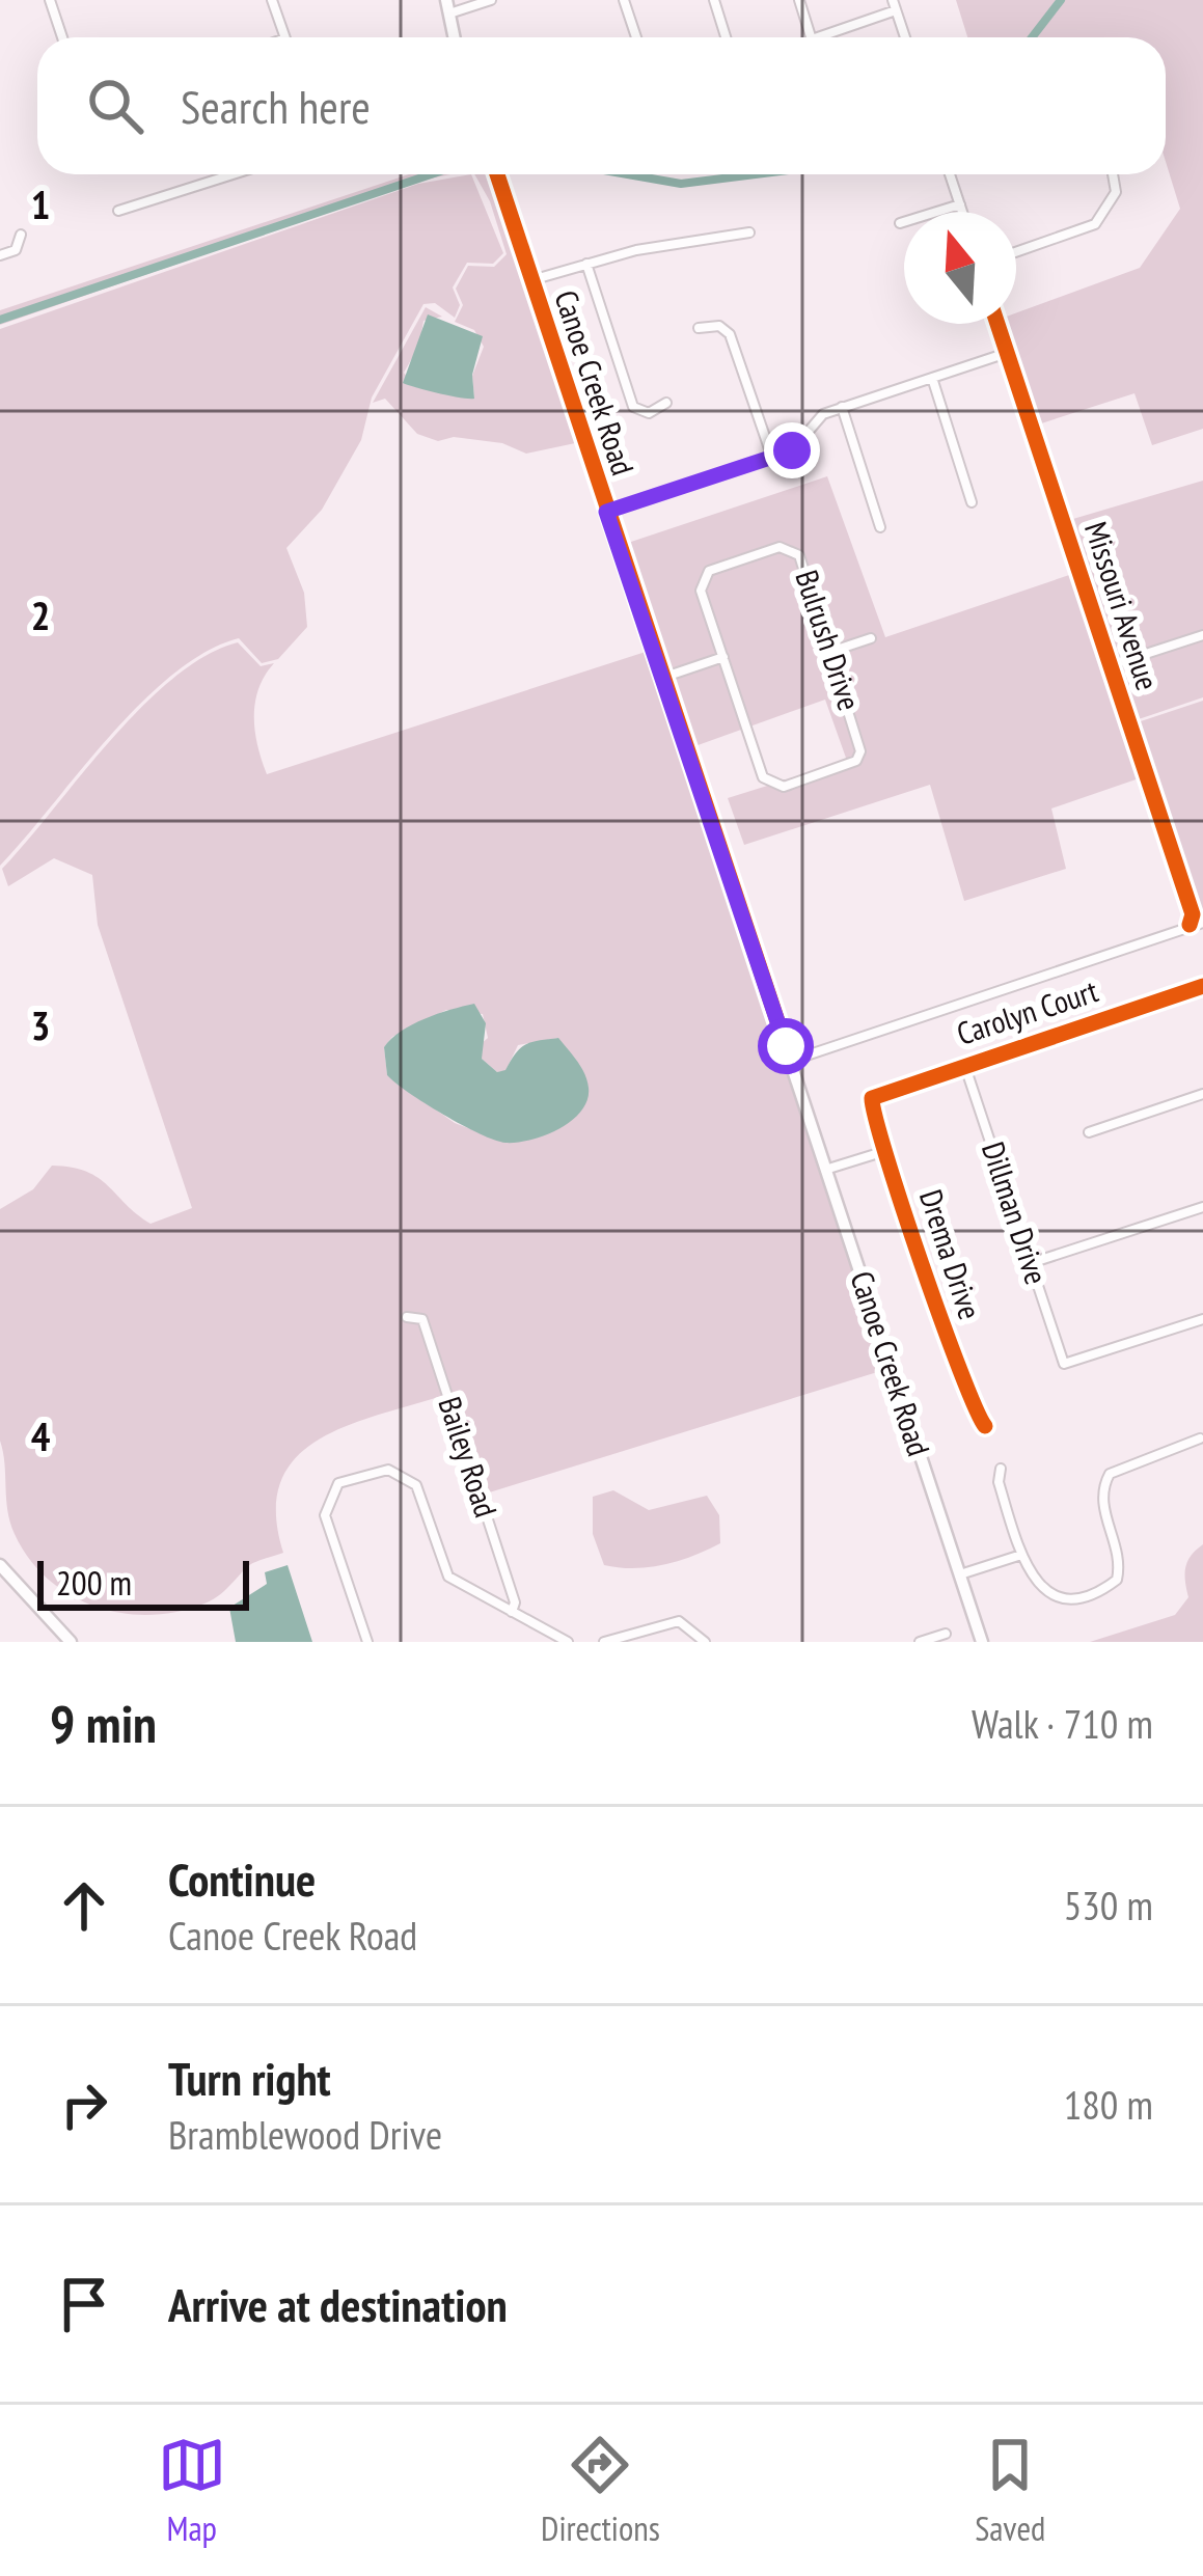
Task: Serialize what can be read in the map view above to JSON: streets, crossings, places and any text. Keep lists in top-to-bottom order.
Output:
{
  "streets": {
    "main road": ["Canoe Creek Road"],
    "street": [
      "Missouri Avenue",
      "Bulrush Drive",
      "Carolyn Court",
      "Dillman Drive",
      "Drema Drive",
      "Bailey Road"
    ]
  },
  "crossings": [
    ["Carolyn Court", "Dillman Drive"],
    ["Carolyn Court", "Drema Drive"]
  ],
  "scale_bar": "200 m",
  "north": "top",
  "page": {
    "search": "Search here",
    "scale": "200 m",
    "heading": ["9 min", "Walk · 710 m"],
    "list": [
      ["Continue", "Canoe Creek Road", "530 m"],
      ["Turn right", "Bramblewood Drive", "180 m"],
      "Arrive at destination"
    ],
    "nav": ["Map", "Directions", "Saved"]
  },
  "grid": {
    "rows": [
      "1",
      "2",
      "3",
      "4"
    ]
  }
}
